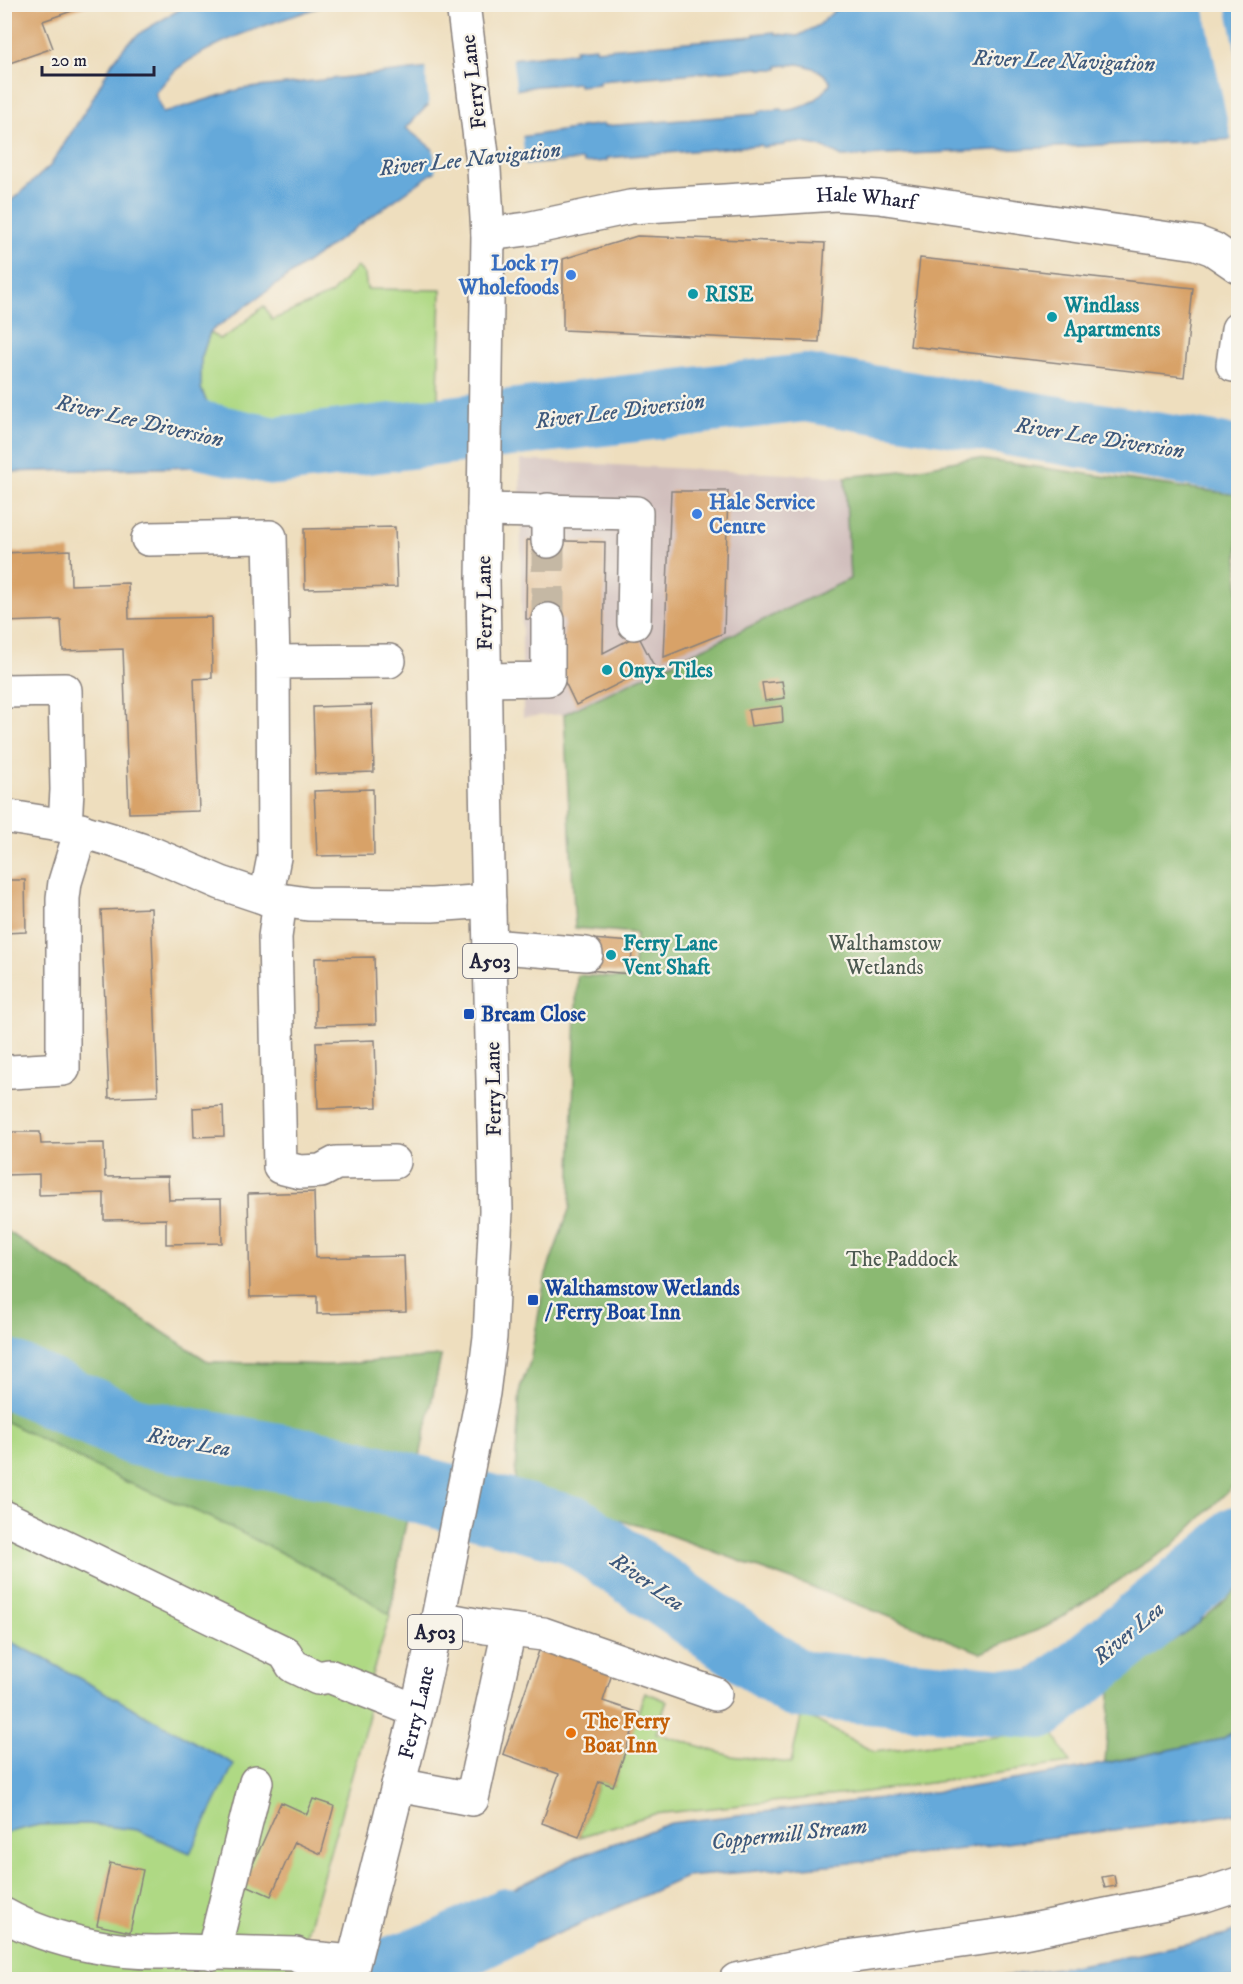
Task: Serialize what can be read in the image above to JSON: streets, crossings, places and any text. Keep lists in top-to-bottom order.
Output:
{
  "streets": {
    "main road": ["Ferry Lane", "Hale Wharf", "A503"]
  },
  "crossings": [
    ["Ferry Lane", "Hale Wharf"]
  ],
  "water": [
    "River Lee Navigation",
    "River Lee Diversion",
    "River Lea",
    "Coppermill Stream"
  ],
  "parks": ["Walthamstow Wetlands", "The Paddock"],
  "places": {
    "other": [
      "Lock 17 Wholefoods",
      "RISE",
      "Windlass Apartments",
      "Hale Service Centre",
      "Onyx Tiles",
      "Ferry Lane Vent Shaft",
      "The Ferry Boat Inn"
    ],
    "transit": ["Bream Close", "Walthamstow Wetlands / Ferry Boat Inn"]
  },
  "scale_bar": "20 m"
}
